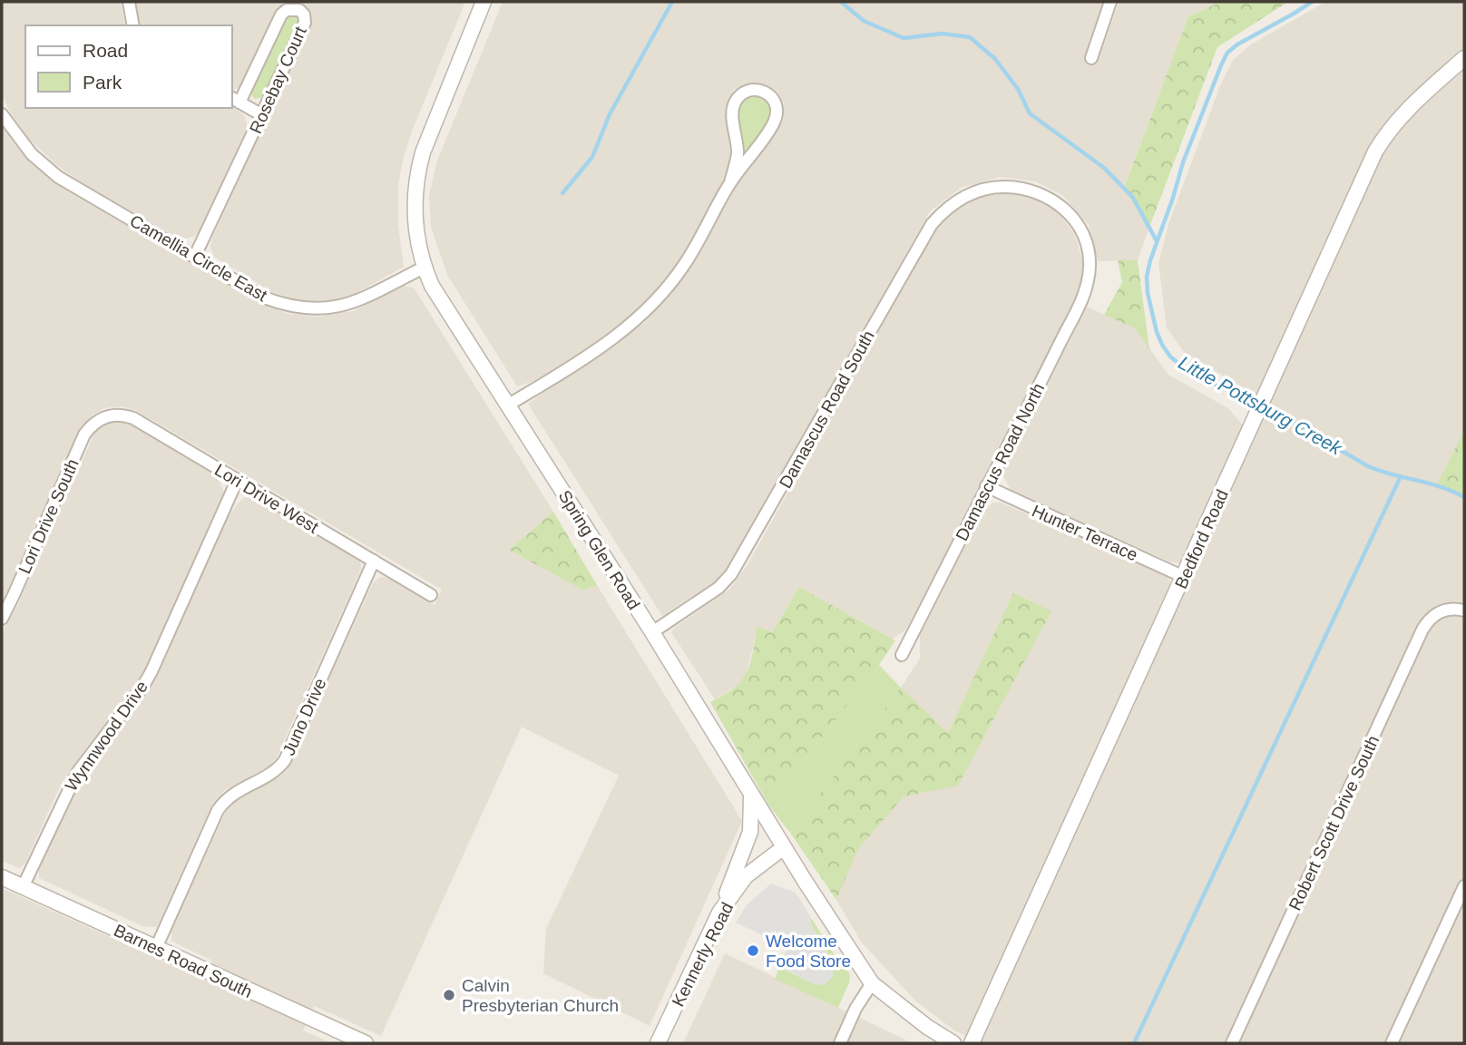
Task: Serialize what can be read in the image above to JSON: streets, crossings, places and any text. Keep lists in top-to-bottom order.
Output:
{
  "streets": {
    "street": [
      "Rosebay Court",
      "Camellia Circle East",
      "Damascus Road South",
      "Damascus Road North",
      "Lori Drive West",
      "Lori Drive South",
      "Hunter Terrace",
      "Bedford Road",
      "Spring Glen Road",
      "Juno Drive",
      "Wynnwood Drive",
      "Robert Scott Drive South",
      "Kennerly Road",
      "Barnes Road South"
    ]
  },
  "crossings": [
    ["Rosebay Court", "Camellia Circle East"],
    ["Camellia Circle East", "Spring Glen Road"],
    ["Damascus Road South", "Damascus Road North"],
    ["Damascus Road South", "Spring Glen Road"],
    ["Damascus Road North", "Hunter Terrace"],
    ["Lori Drive West", "Lori Drive South"],
    ["Lori Drive West", "Juno Drive"],
    ["Lori Drive West", "Wynnwood Drive"],
    ["Hunter Terrace", "Bedford Road"],
    ["Spring Glen Road", "Kennerly Road"],
    ["Juno Drive", "Barnes Road South"],
    ["Wynnwood Drive", "Barnes Road South"]
  ],
  "water": ["Little Pottsburg Creek"],
  "places": ["Welcome Food Store", "Calvin Presbyterian Church"],
  "legend": ["Road", "Park"]
}
